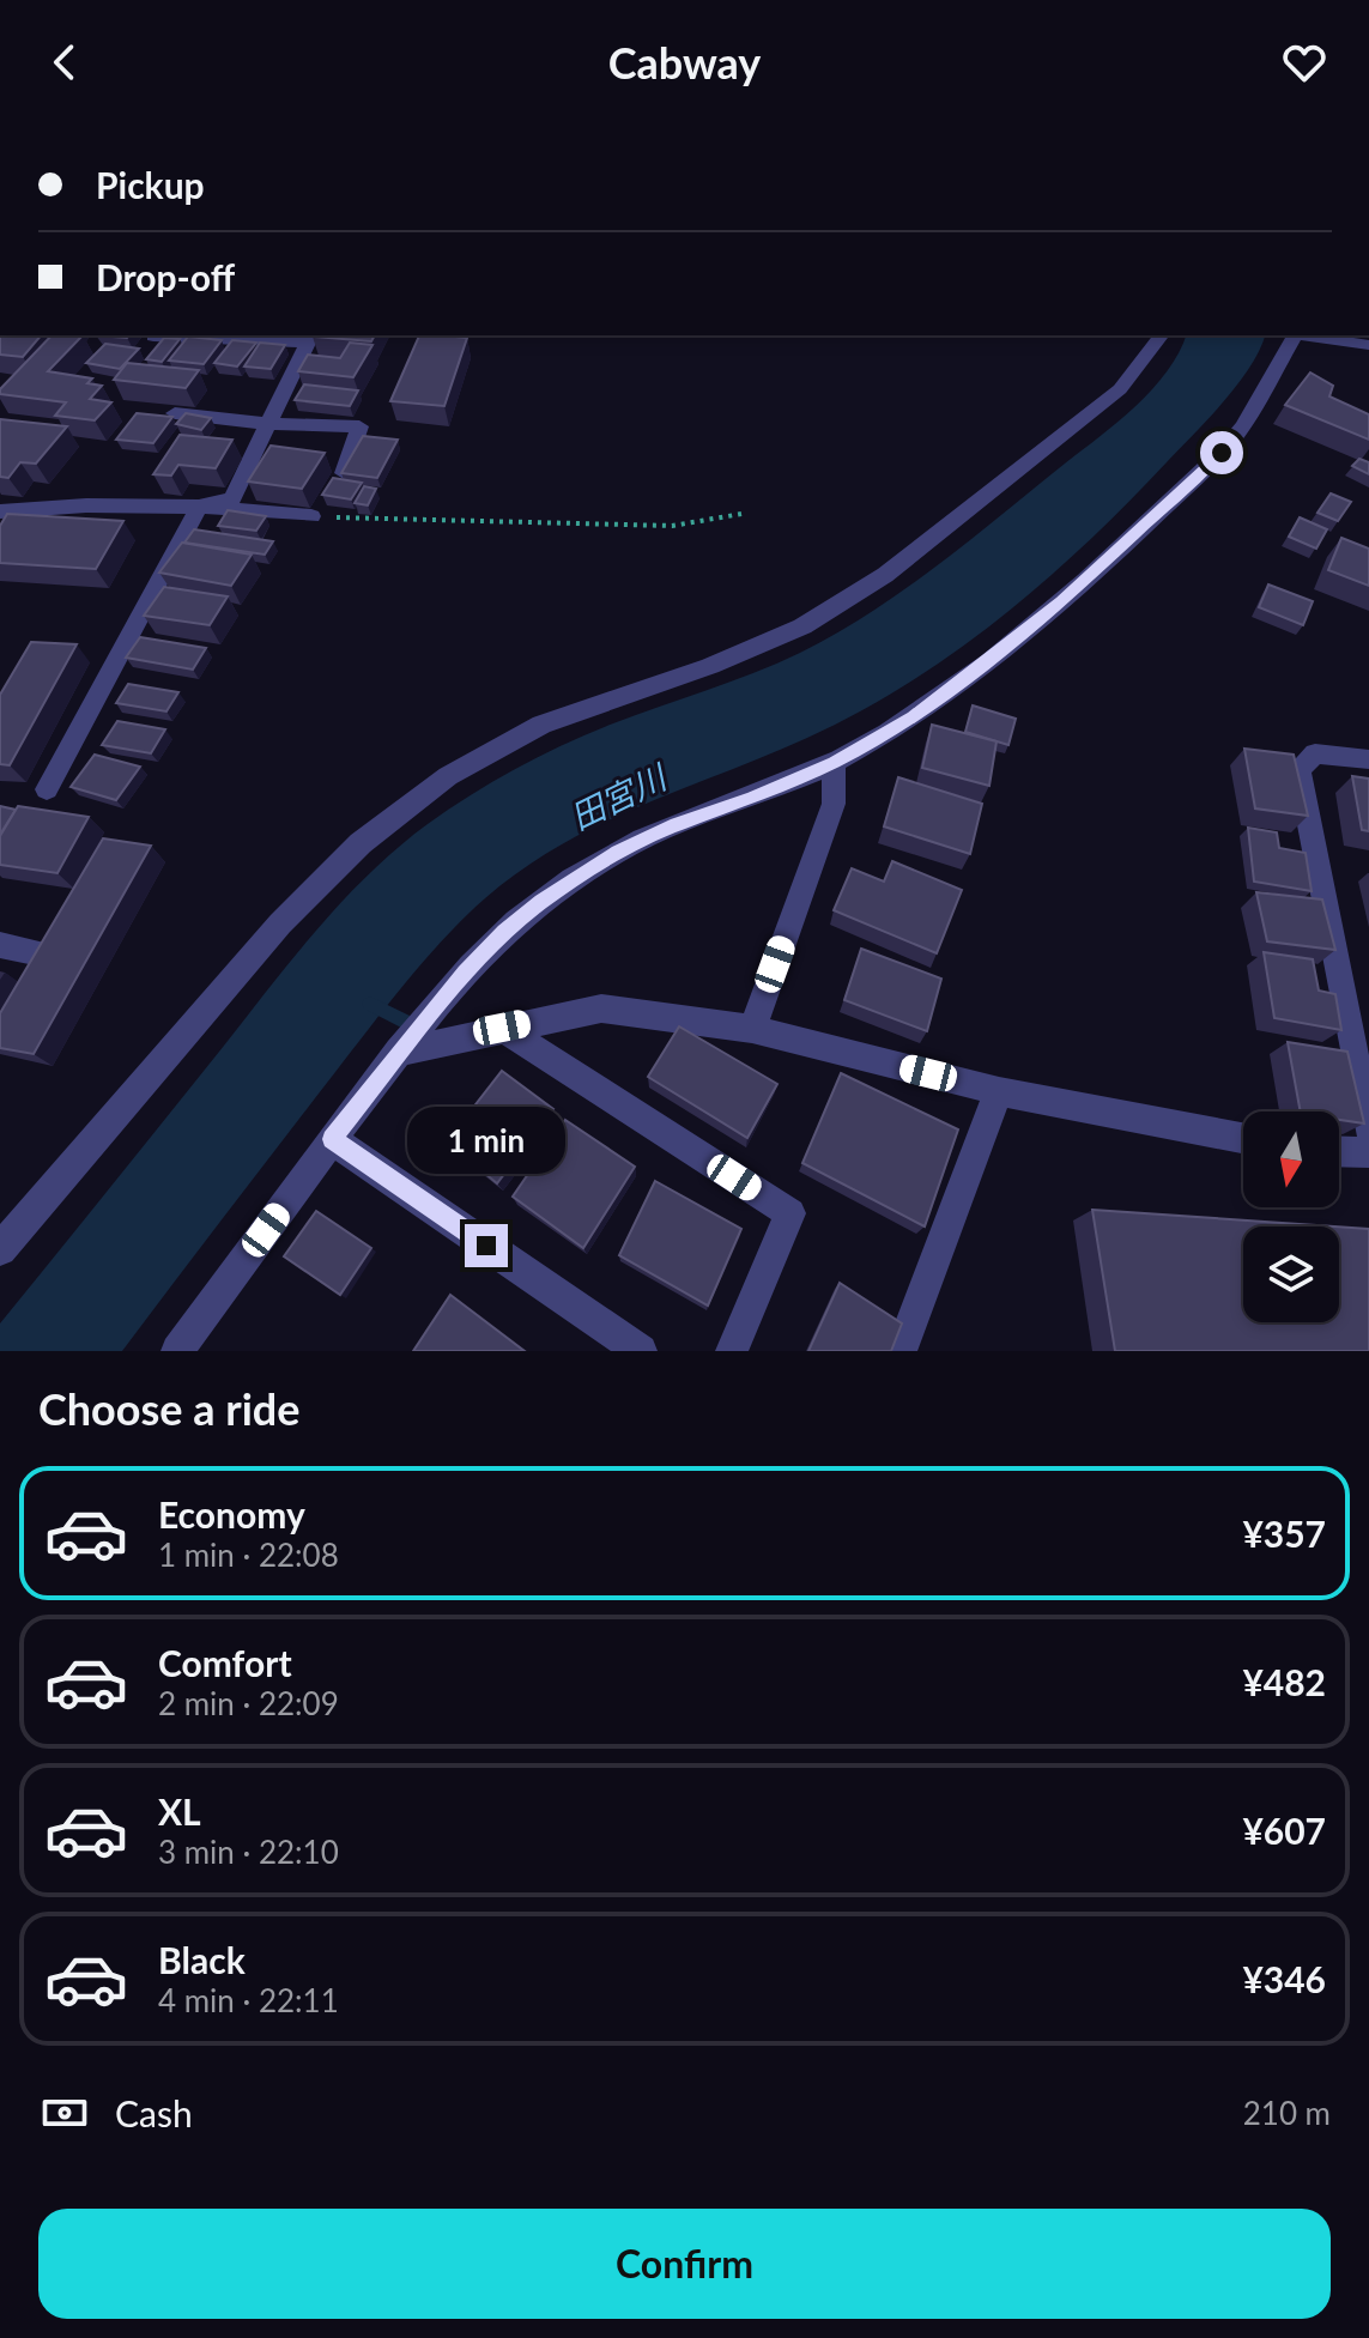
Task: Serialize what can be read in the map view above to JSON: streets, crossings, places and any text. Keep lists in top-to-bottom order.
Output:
{
  "water": ["田宮川"],
  "north": "bottom",
  "page": {
    "header": "Cabway",
    "banner": ["Pickup", "Drop-off"],
    "bubble": "1 min",
    "heading": "Choose a ride",
    "list": [
      {
        "name": "Economy",
        "note": "1 min · 22:08",
        "value": "¥357"
      },
      {
        "name": "Comfort",
        "note": "2 min · 22:09",
        "value": "¥482"
      },
      {
        "name": "XL",
        "note": "3 min · 22:10",
        "value": "¥607"
      },
      {
        "name": "Black",
        "note": "4 min · 22:11",
        "value": "¥346"
      }
    ],
    "pay": ["Cash", "210 m"],
    "buttons": "Confirm"
  }
}
